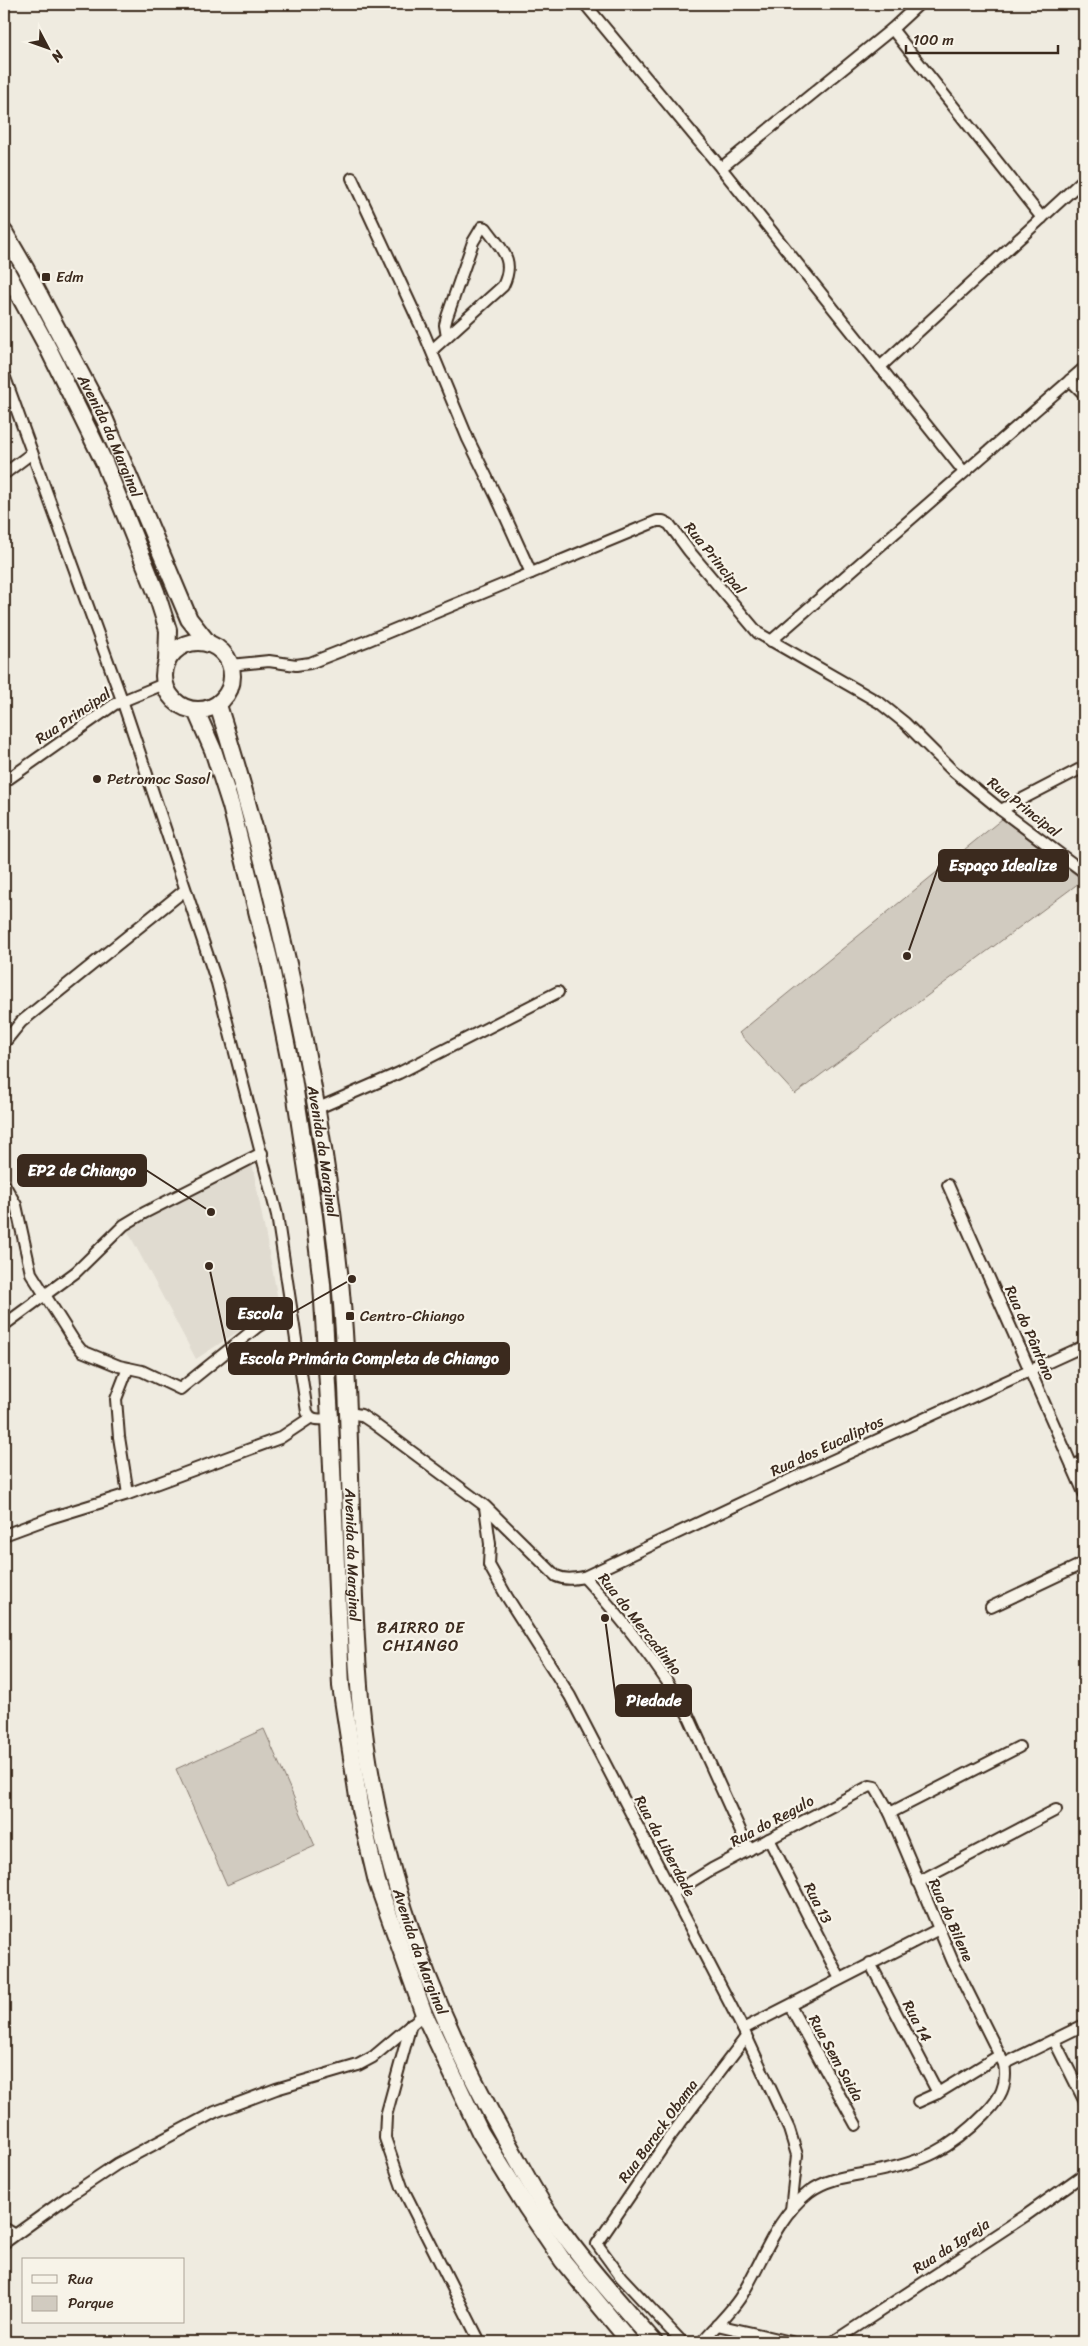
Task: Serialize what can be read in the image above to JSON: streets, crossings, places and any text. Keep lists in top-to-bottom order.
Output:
{
  "streets": {
    "main road": ["Avenida da Marginal"],
    "street": [
      "Rua Principal",
      "Rua do Pântano",
      "Rua dos Eucaliptos",
      "Rua do Mercadinho",
      "Rua do Regulo",
      "Rua da Liberdade",
      "Rua 13",
      "Rua do Bilene",
      "Rua 14",
      "Rua Sem Saida",
      "Rua Barack Obama",
      "Rua da Igreja"
    ]
  },
  "crossings": [
    ["Avenida da Marginal", "Rua Principal"],
    ["Rua do Pântano", "Rua dos Eucaliptos"],
    ["Rua dos Eucaliptos", "Rua do Mercadinho"],
    ["Rua do Mercadinho", "Rua do Regulo"],
    ["Rua do Regulo", "Rua da Liberdade"],
    ["Rua do Regulo", "Rua 13"],
    ["Rua do Regulo", "Rua do Bilene"],
    ["Rua da Liberdade", "Rua Barack Obama"],
    ["Rua 13", "Rua Barack Obama"],
    ["Rua do Bilene", "Rua Barack Obama"],
    ["Rua 14", "Rua Barack Obama"],
    ["Rua Sem Saida", "Rua Barack Obama"]
  ],
  "districts": ["BAIRRO DE CHIANGO"],
  "places": {
    "transit": ["Edm", "Centro-Chiango"],
    "other": [
      "Petromoc Sasol",
      "Espaço Idealize",
      "EP2 de Chiango",
      "Escola Primária Completa de Chiango",
      "Escola",
      "Piedade"
    ]
  },
  "legend": ["Rua", "Parque"],
  "scale_bar": "100 m",
  "north": "bottom right"
}
